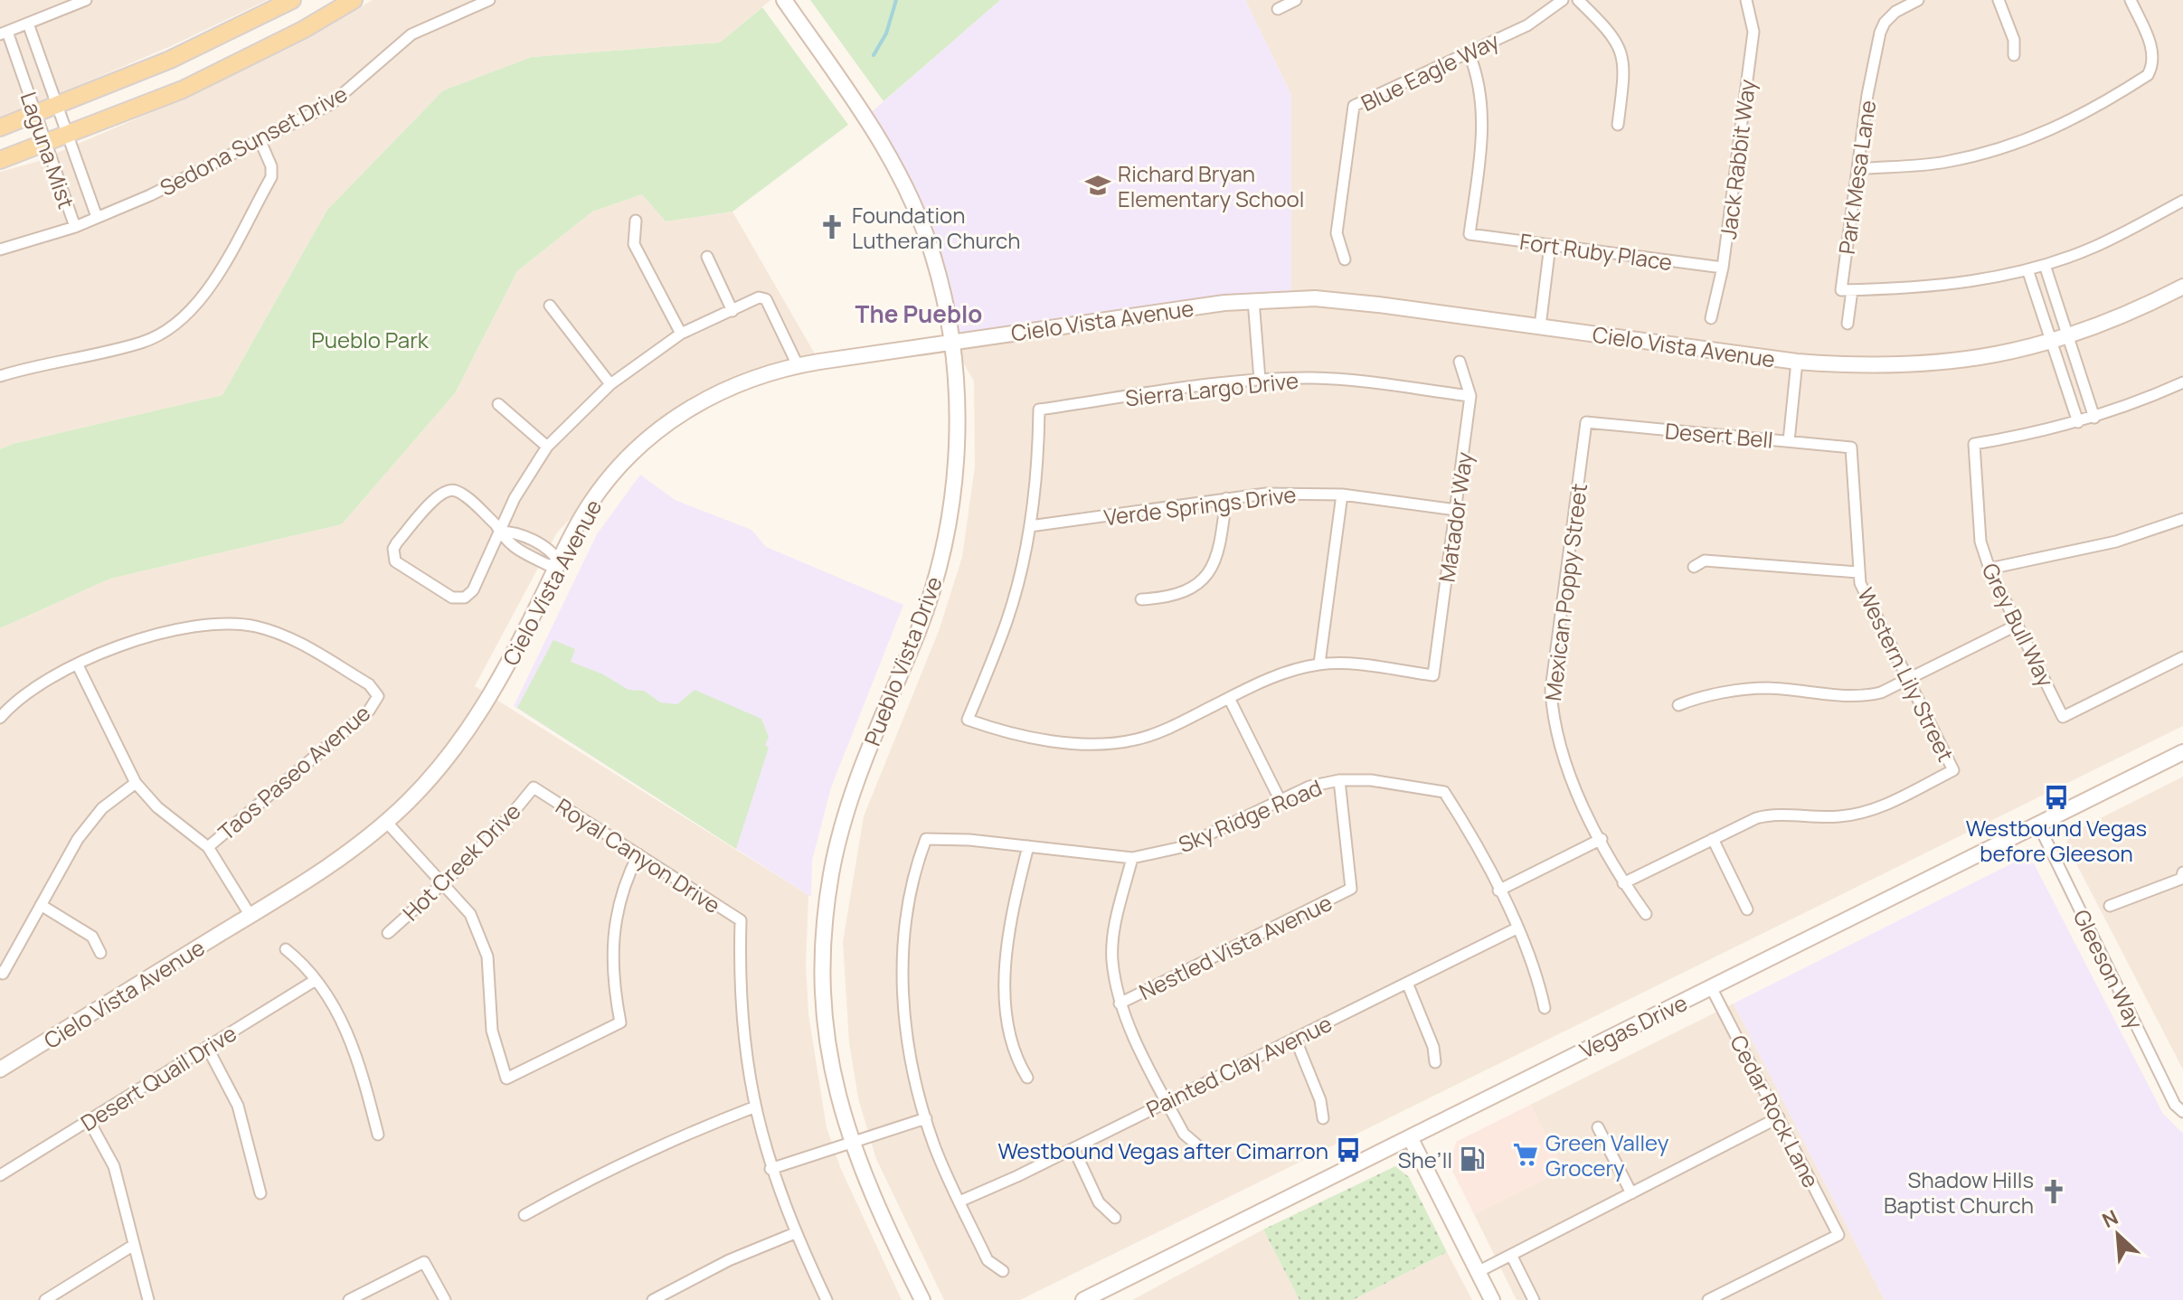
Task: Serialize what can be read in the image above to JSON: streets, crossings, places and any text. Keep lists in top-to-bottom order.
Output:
{
  "streets": {
    "street": [
      "Blue Eagle Way",
      "Sedona Sunset Drive",
      "Laguna Mist",
      "Jack Rabbit Way",
      "Park Mesa Lane",
      "Fort Ruby Place",
      "Cielo Vista Avenue",
      "Sierra Largo Drive",
      "Desert Bell",
      "Verde Springs Drive",
      "Matador Way",
      "Mexican Poppy Street",
      "Grey Bull Way",
      "Pueblo Vista Drive",
      "Western Lily Street",
      "Taos Paseo Avenue",
      "Sky Ridge Road",
      "Royal Canyon Drive",
      "Hot Creek Drive",
      "Nestled Vista Avenue",
      "Gleeson Way",
      "Vegas Drive",
      "Painted Clay Avenue",
      "Desert Quail Drive",
      "Cedar Rock Lane"
    ]
  },
  "crossings": [
    ["Blue Eagle Way", "Fort Ruby Place"],
    ["Sedona Sunset Drive", "Laguna Mist"],
    ["Jack Rabbit Way", "Fort Ruby Place"],
    ["Cielo Vista Avenue", "Pueblo Vista Drive"],
    ["Sierra Largo Drive", "Verde Springs Drive"],
    ["Sierra Largo Drive", "Matador Way"],
    ["Desert Bell", "Mexican Poppy Street"],
    ["Desert Bell", "Western Lily Street"],
    ["Verde Springs Drive", "Matador Way"],
    ["Sky Ridge Road", "Nestled Vista Avenue"],
    ["Royal Canyon Drive", "Hot Creek Drive"],
    ["Gleeson Way", "Vegas Drive"],
    ["Vegas Drive", "Cedar Rock Lane"]
  ],
  "districts": ["The Pueblo"],
  "parks": ["Pueblo Park"],
  "places": {
    "school or university": ["Richard Bryan Elementary School"],
    "church": ["Foundation Lutheran Church", "Shadow Hills Baptist Church"],
    "bus stop": ["Westbound Vegas before Gleeson", "Westbound Vegas after Cimarron"],
    "supermarket": ["Green Valley Grocery"],
    "fuel station": ["She’ll"]
  },
  "north": "top left"
}
